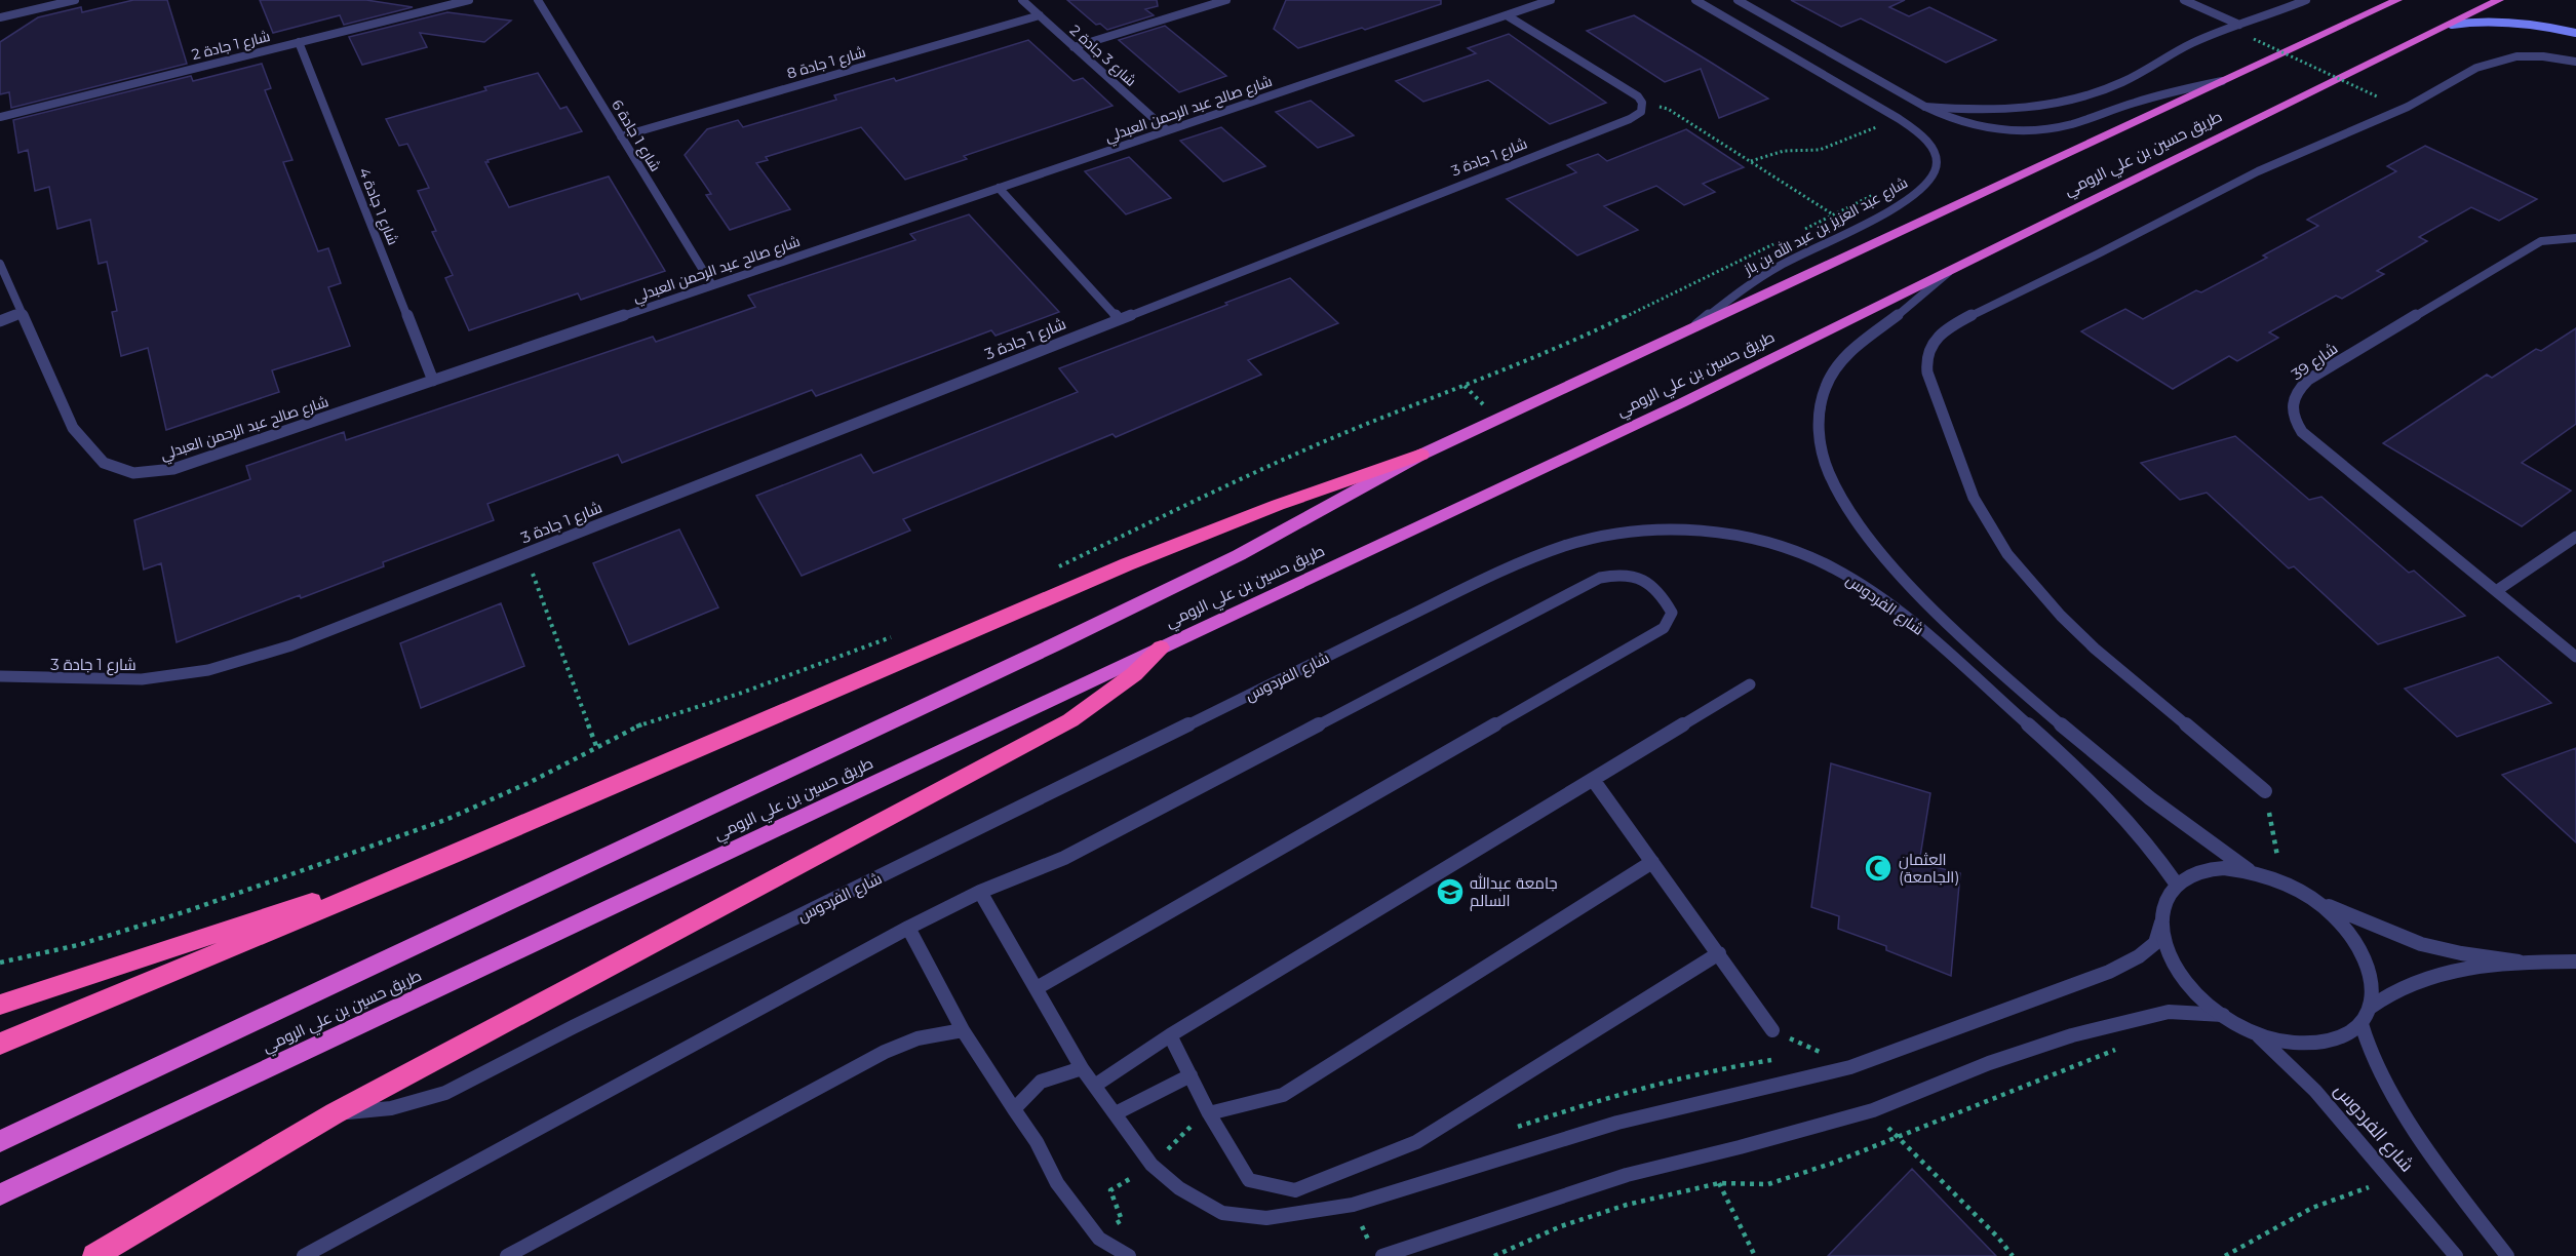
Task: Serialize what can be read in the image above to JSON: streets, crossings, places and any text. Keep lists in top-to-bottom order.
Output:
{
  "streets": {
    "highway": ["طريق حسين بن علي الرومي"],
    "street": [
      "شارع 1 جادة 2",
      "شارع 3 جادة 2",
      "شارع 1 جادة 8",
      "شارع صالح عبد الرحمن العبدلي",
      "شارع 1 جادة 6",
      "شارع 1 جادة 3",
      "شارع 1 جادة 4",
      "شارع عبد العزيز بن عبد الله بن باز",
      "شارع 39",
      "شارع الفردوس"
    ]
  },
  "crossings": [
    ["شارع 1 جادة 2", "شارع 1 جادة 4"],
    ["شارع 3 جادة 2", "شارع 1 جادة 8"],
    ["شارع 3 جادة 2", "شارع صالح عبد الرحمن العبدلي"],
    ["شارع 1 جادة 8", "شارع 1 جادة 6"],
    ["شارع صالح عبد الرحمن العبدلي", "شارع 1 جادة 6"],
    ["شارع صالح عبد الرحمن العبدلي", "شارع 1 جادة 4"],
    ["طريق حسين بن علي الرومي", "شارع عبد العزيز بن عبد الله بن باز"],
    ["طريق حسين بن علي الرومي", "شارع الفردوس"]
  ],
  "places": {
    "mosque": ["العثمان (الجامعة)"],
    "school or university": ["جامعة عبدالله السالم"]
  }
}
